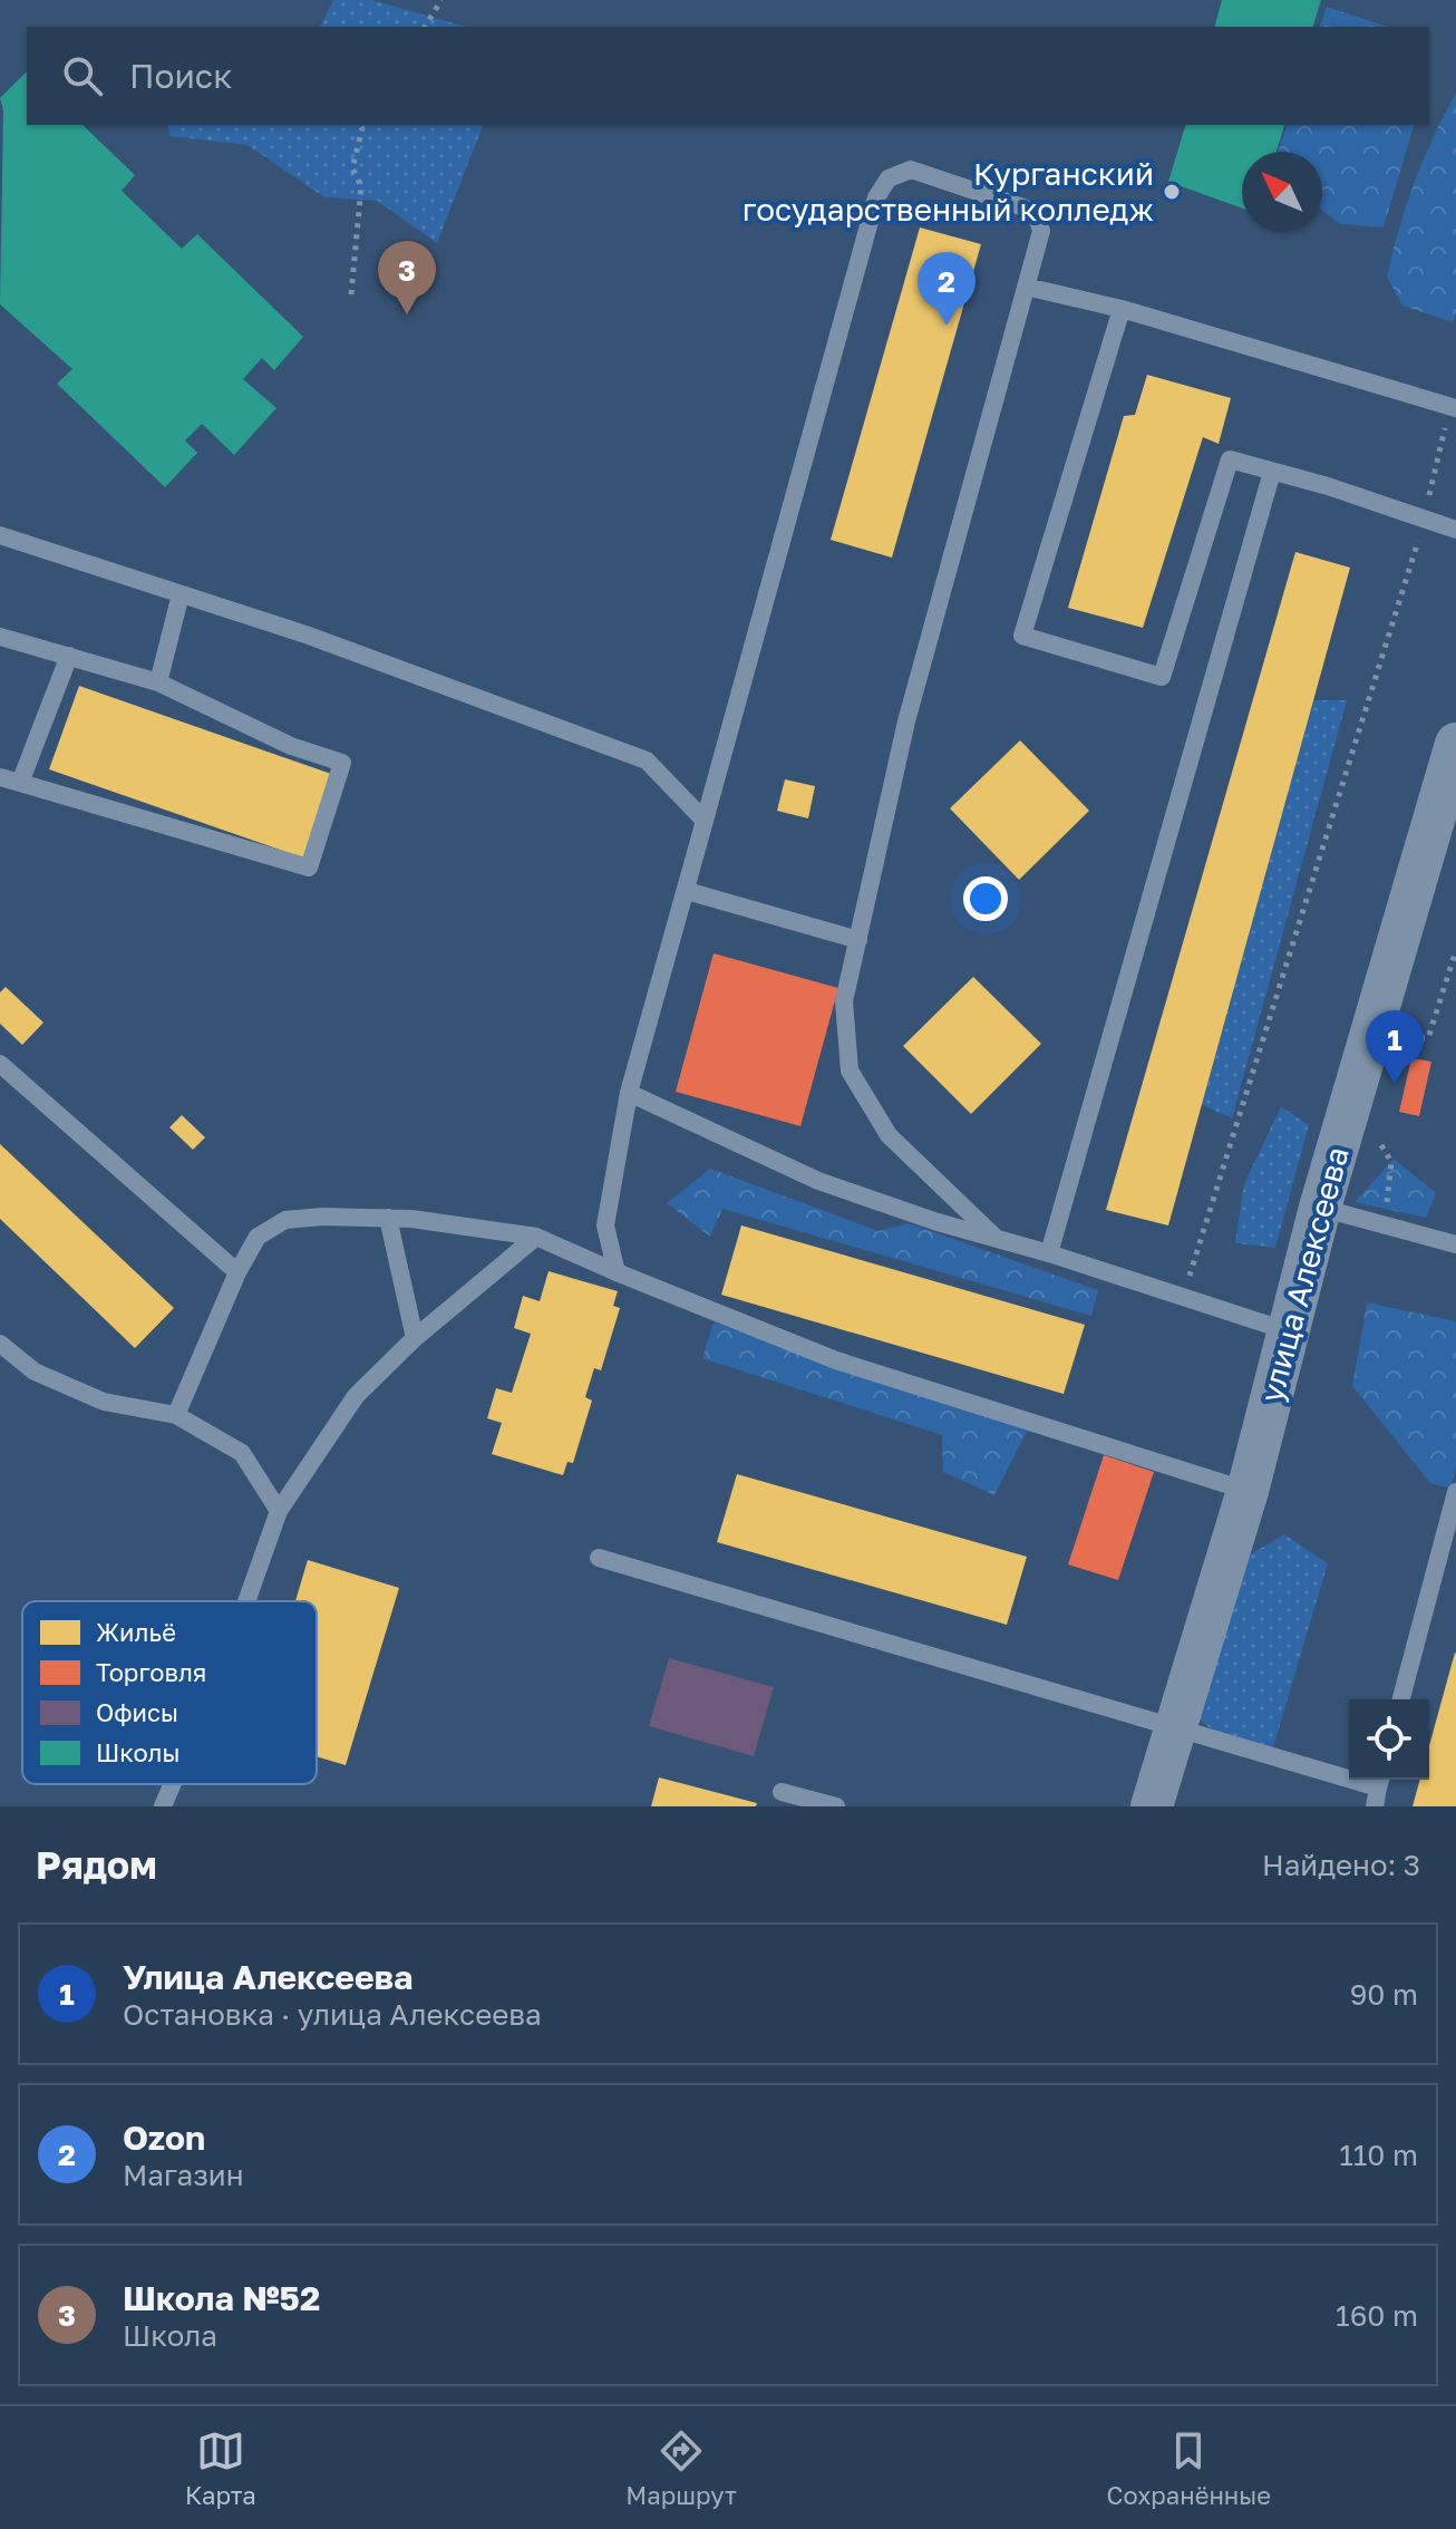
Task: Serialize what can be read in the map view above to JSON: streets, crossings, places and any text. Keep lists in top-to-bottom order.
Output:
{
  "streets": {
    "street": ["улица Алексеева"]
  },
  "places": ["Курганский государственный колледж"],
  "legend": [
    "Жильё",
    "Торговля",
    "Офисы",
    "Школы"
  ],
  "north": "top left",
  "page": {
    "search": "Поиск",
    "pins": ["3", "2", "1"],
    "heading": ["Рядом", "Найдено: 3"],
    "list": [
      {
        "mark": "1",
        "name": "Улица Алексеева",
        "note": "Остановка · улица Алексеева",
        "value": "90 m"
      },
      {
        "mark": "2",
        "name": "Ozon",
        "note": "Магазин",
        "value": "110 m"
      },
      {
        "mark": "3",
        "name": "Школа №52",
        "note": "Школа",
        "value": "160 m"
      }
    ],
    "nav": ["Карта", "Маршрут", "Сохранённые"]
  }
}
